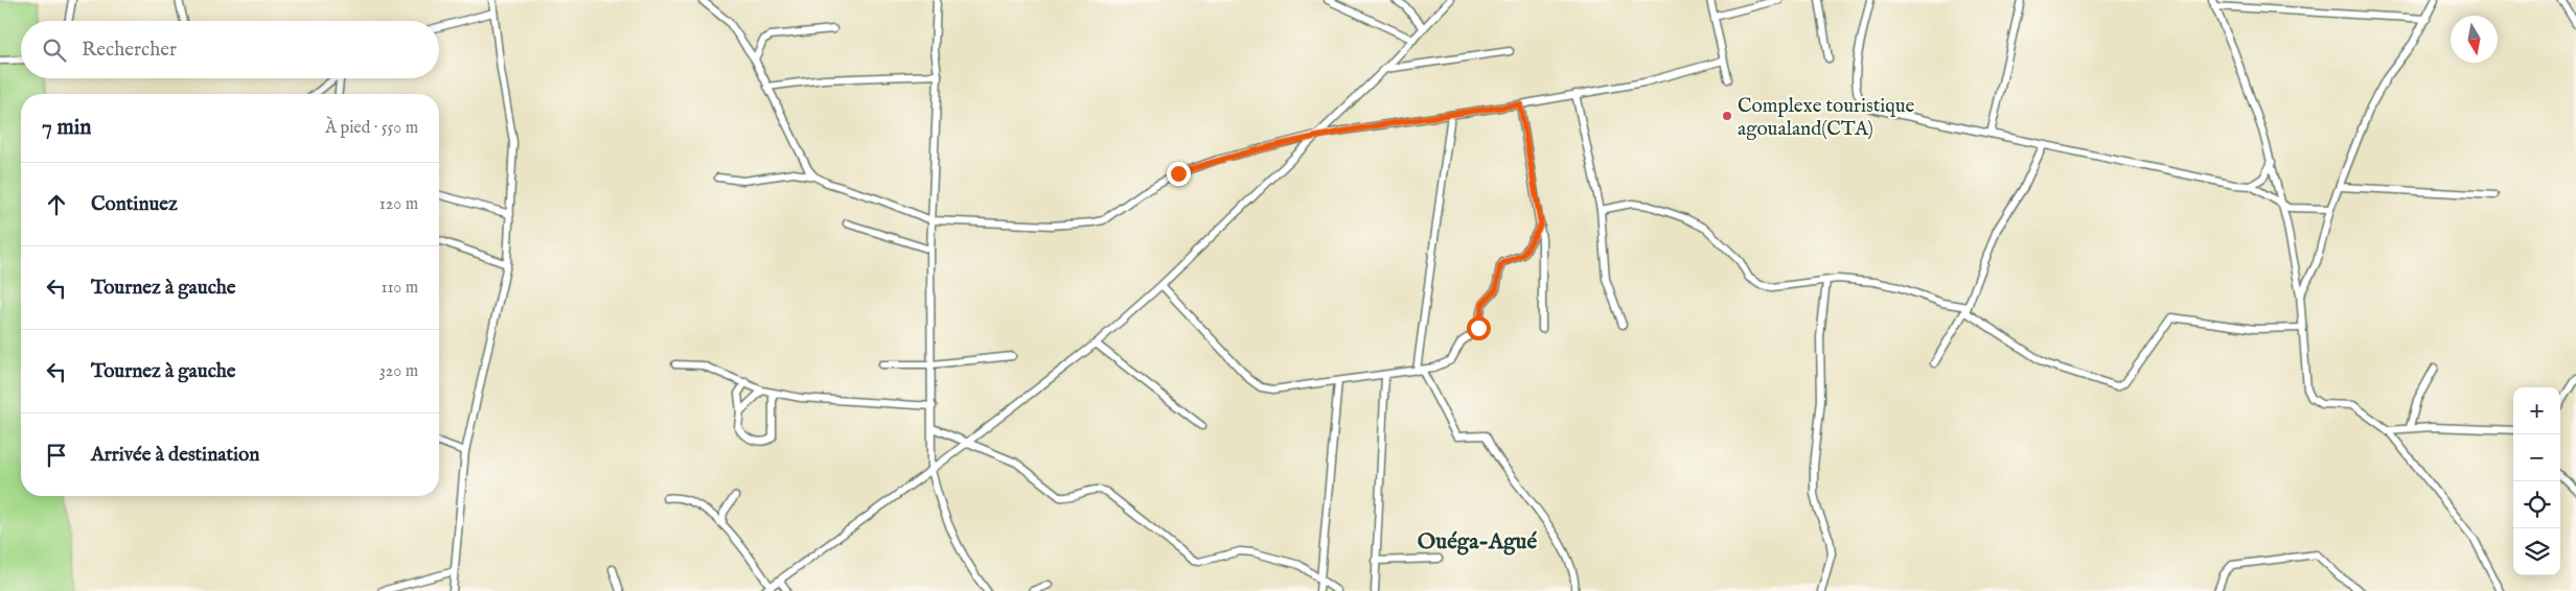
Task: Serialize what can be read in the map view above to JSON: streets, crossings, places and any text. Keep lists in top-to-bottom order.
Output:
{
  "districts": ["Ouéga-Agué"],
  "places": ["Complexe touristique agoualand(CTA)"],
  "north": "bottom",
  "page": {
    "search": "Rechercher",
    "heading": ["7 min", "À pied · 550 m"],
    "list": [
      ["Continuez", "120 m"],
      ["Tournez à gauche", "110 m"],
      ["Tournez à gauche", "320 m"],
      "Arrivée à destination"
    ],
    "map_buttons": ["+", "−"]
  }
}
